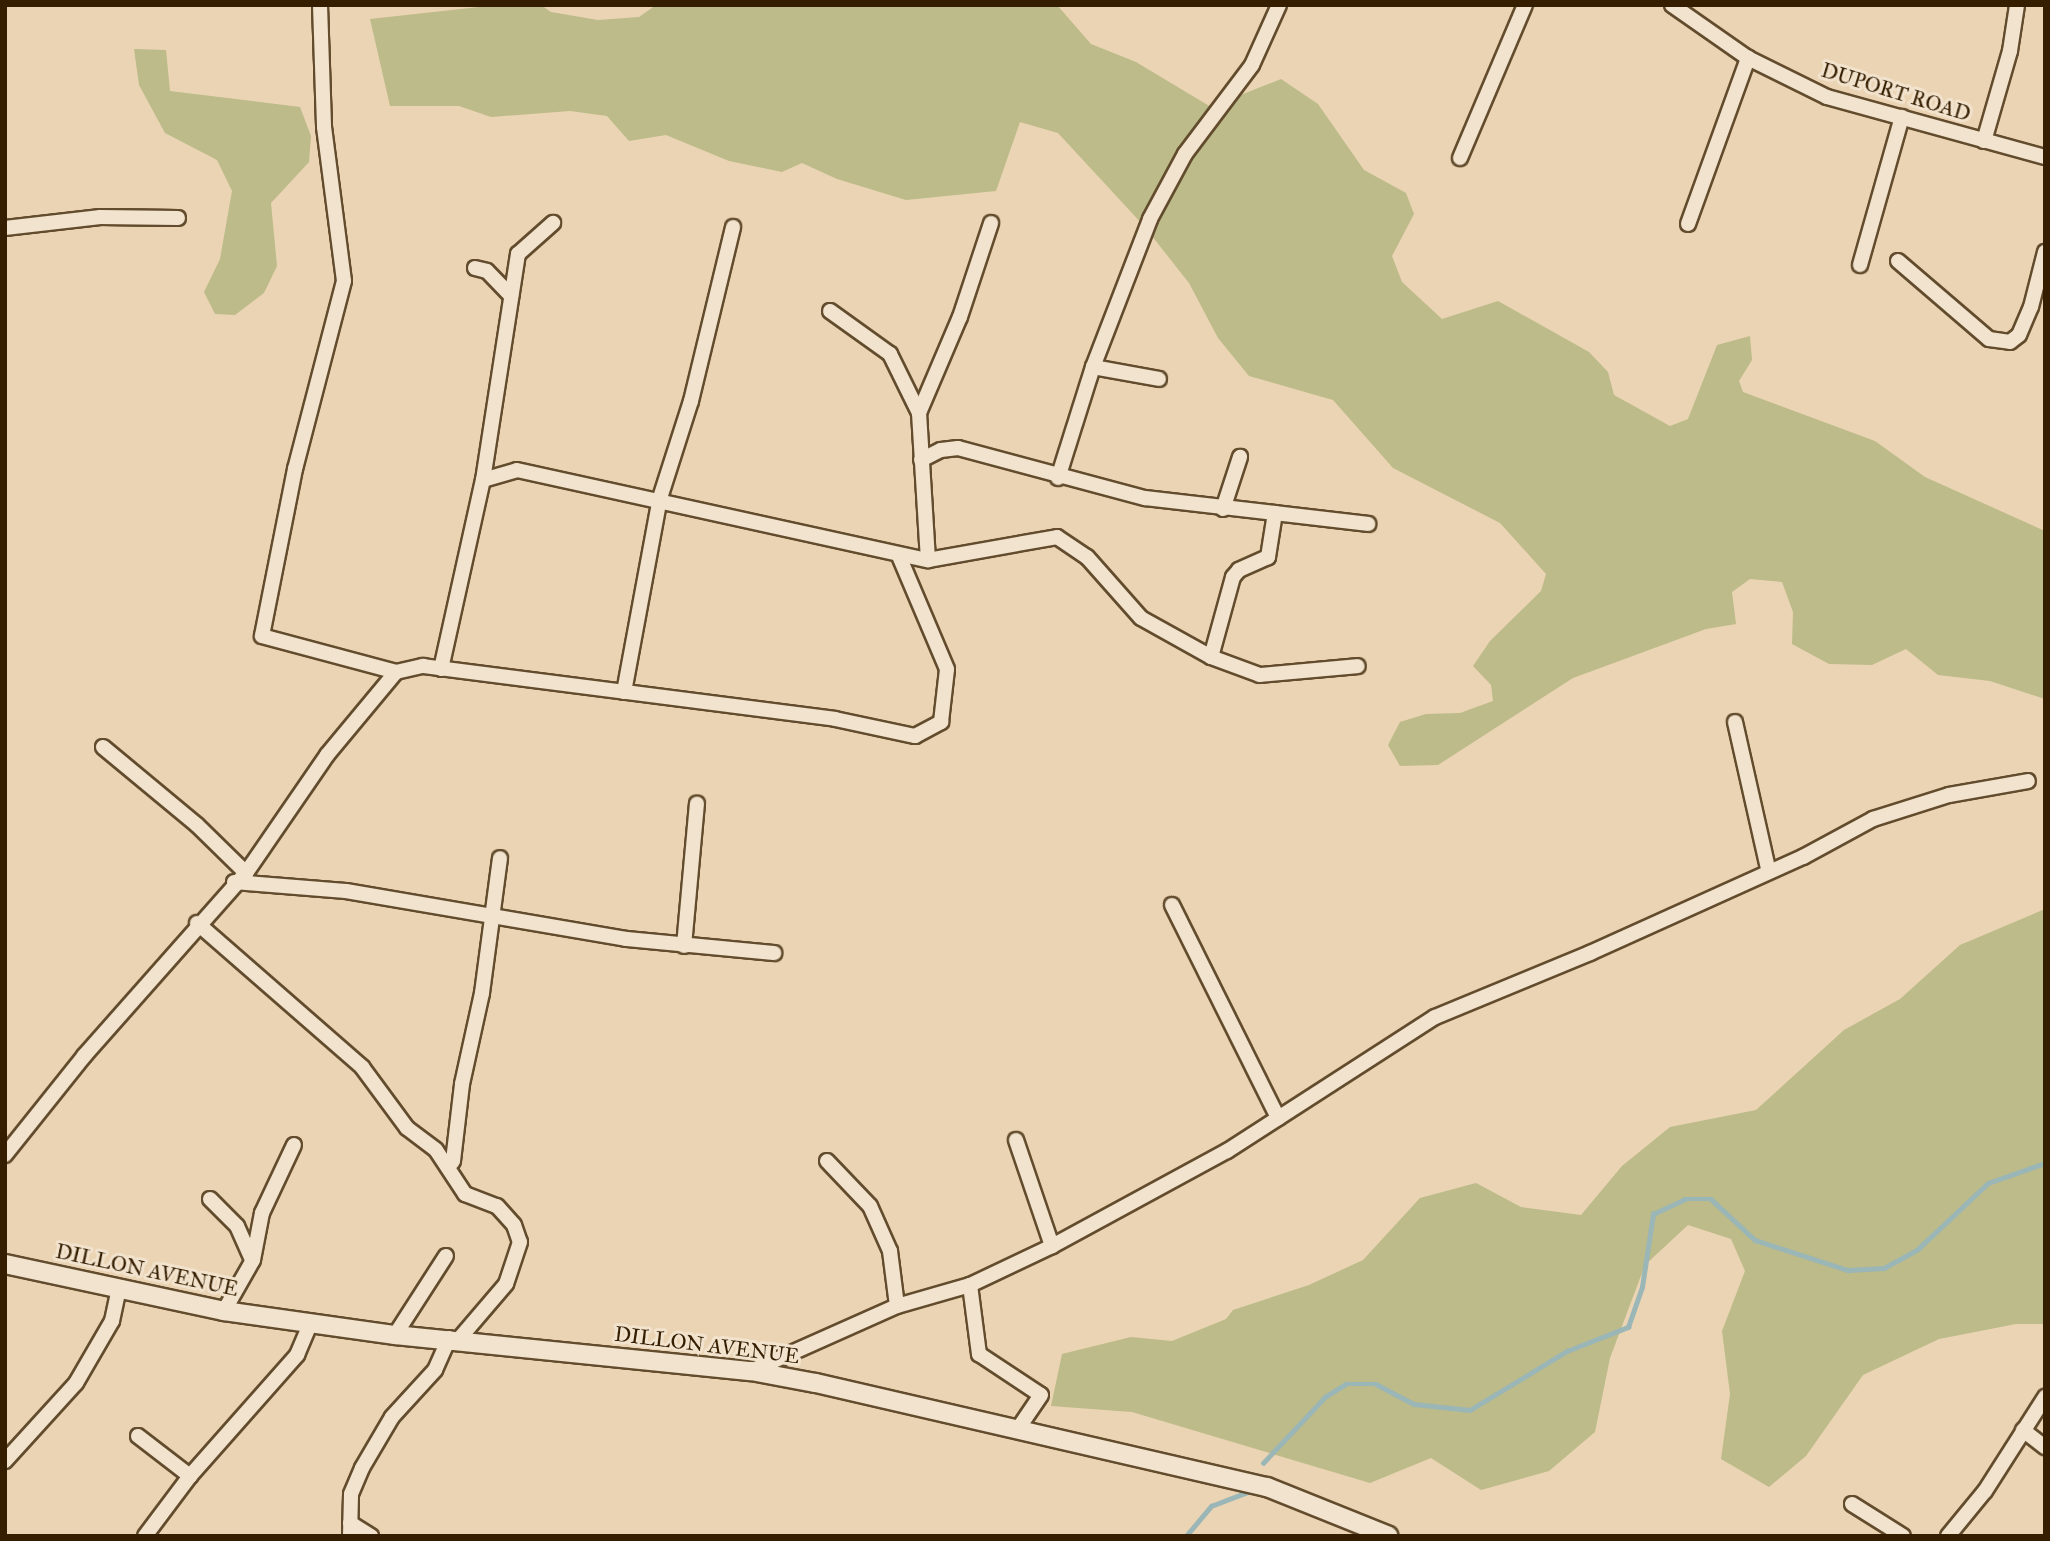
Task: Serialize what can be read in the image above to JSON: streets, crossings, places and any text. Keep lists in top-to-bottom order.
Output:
{
  "streets": {
    "street": ["DUPORT ROAD", "DILLON AVENUE"]
  }
}
